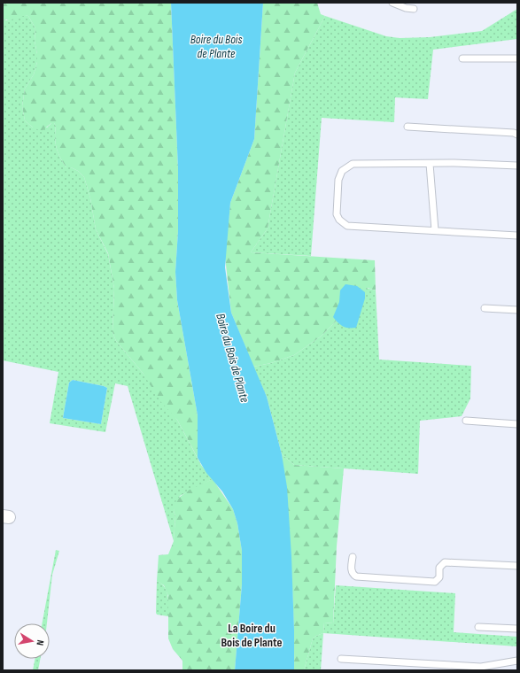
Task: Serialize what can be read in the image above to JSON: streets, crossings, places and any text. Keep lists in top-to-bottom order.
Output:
{
  "districts": ["La Boire du Bois de Plante"],
  "water": ["Boire du Bois de Plante"],
  "north": "right"
}
